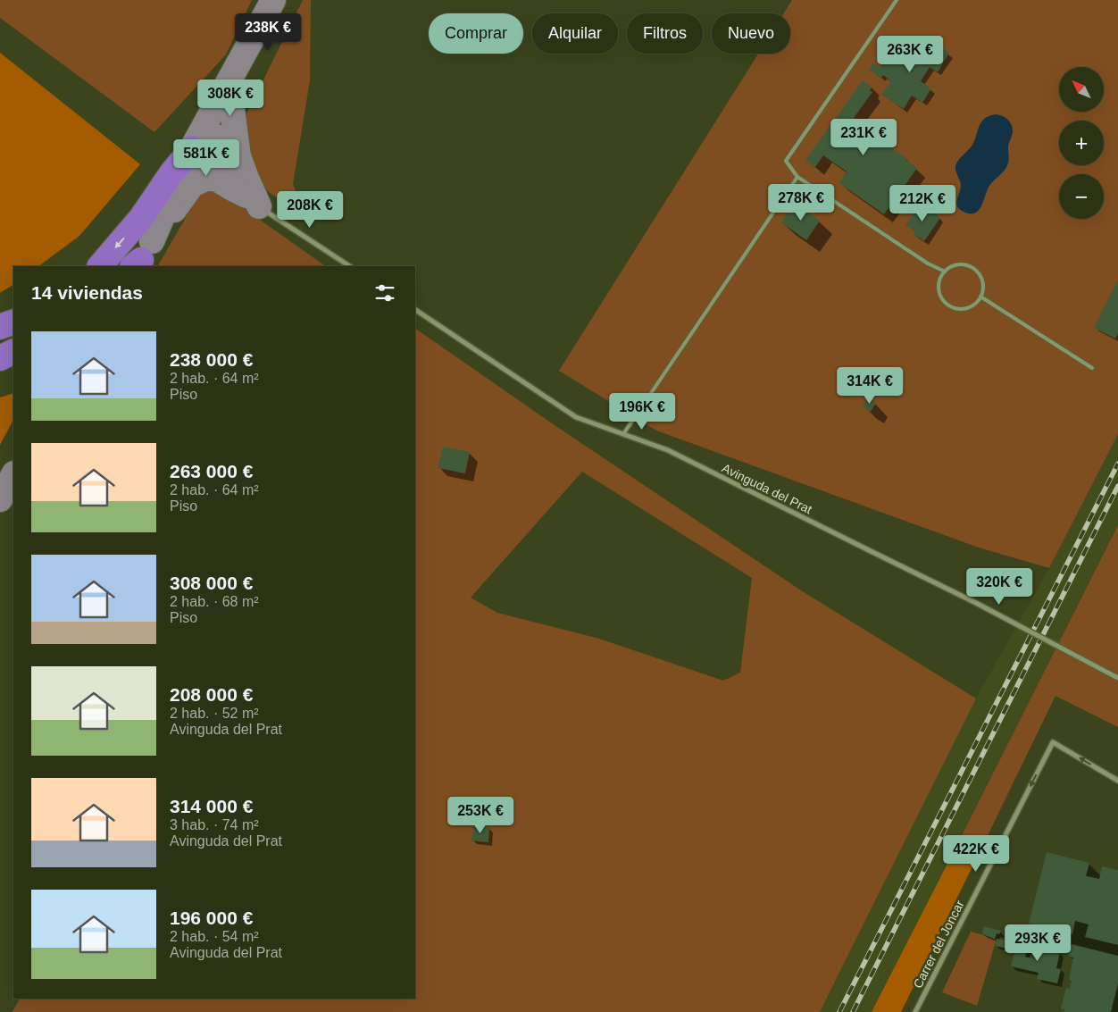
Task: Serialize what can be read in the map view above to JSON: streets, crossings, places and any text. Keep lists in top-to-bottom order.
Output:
{
  "streets": {
    "street": ["Avinguda del Prat", "Carrer del Joncar"]
  },
  "one_way": ["Carrer del Joncar"],
  "north": "top left",
  "page": {
    "price": [
      "238K €",
      "263K €",
      "308K €",
      "231K €",
      "581K €",
      "278K €",
      "212K €",
      "208K €",
      "314K €",
      "196K €",
      "320K €",
      "253K €",
      "422K €",
      "293K €"
    ],
    "chip": [
      "Comprar",
      "Alquilar",
      "Filtros",
      "Nuevo"
    ],
    "map_buttons": ["+", "−"],
    "heading": "14 viviendas",
    "list": [
      {
        "name": "238 000 €",
        "note": "2 hab. · 64 m² · Piso"
      },
      {
        "name": "263 000 €",
        "note": "2 hab. · 64 m² · Piso"
      },
      {
        "name": "308 000 €",
        "note": "2 hab. · 68 m² · Piso"
      },
      {
        "name": "208 000 €",
        "note": "2 hab. · 52 m² · Avinguda del Prat"
      },
      {
        "name": "314 000 €",
        "note": "3 hab. · 74 m² · Avinguda del Prat"
      },
      {
        "name": "196 000 €",
        "note": "2 hab. · 54 m² · Avinguda del Prat"
      }
    ]
  }
}
